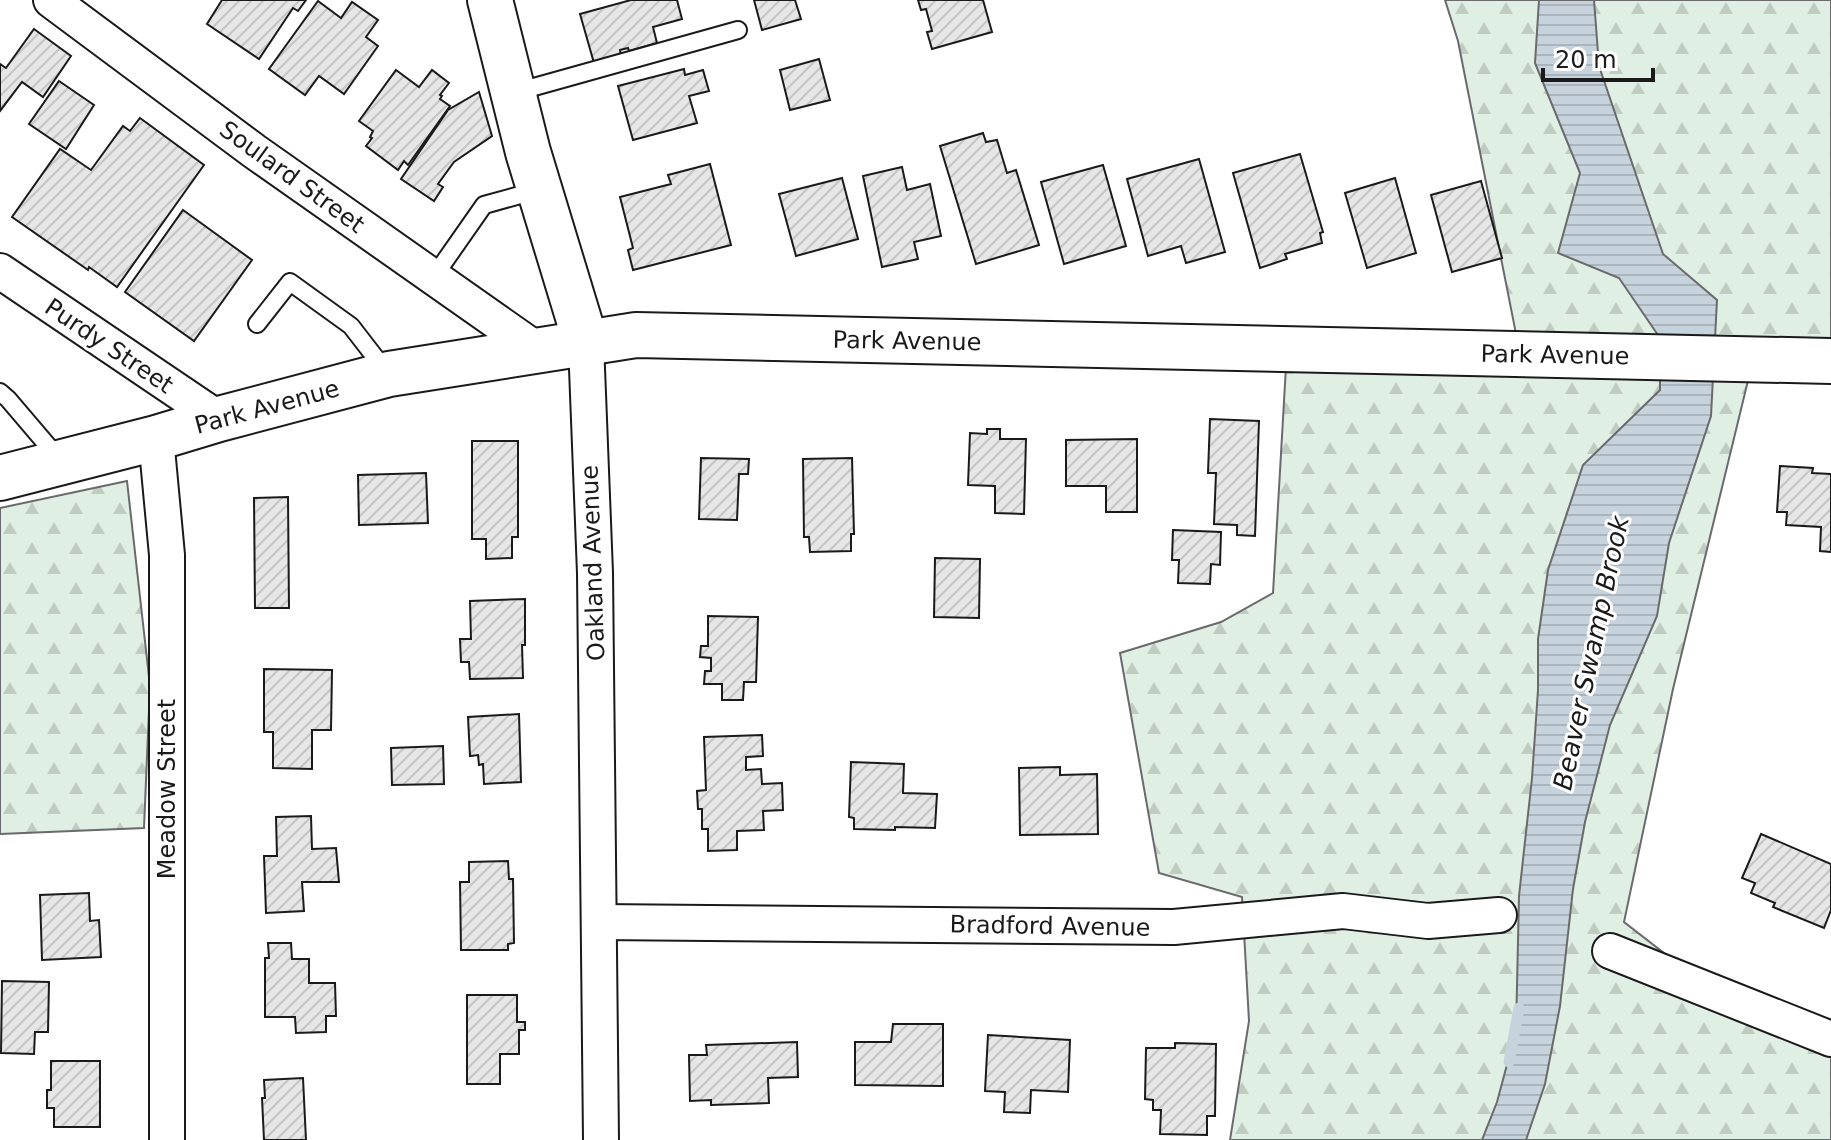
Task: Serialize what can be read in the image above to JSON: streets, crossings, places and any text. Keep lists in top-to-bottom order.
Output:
{
  "streets": {
    "street": [
      "Soulard Street",
      "Park Avenue",
      "Purdy Street",
      "Oakland Avenue",
      "Meadow Street",
      "Bradford Avenue"
    ]
  },
  "crossings": [
    ["Soulard Street", "Park Avenue"],
    ["Park Avenue", "Purdy Street"],
    ["Park Avenue", "Oakland Avenue"],
    ["Park Avenue", "Meadow Street"],
    ["Oakland Avenue", "Bradford Avenue"]
  ],
  "water": ["Beaver Swamp Brook"],
  "scale_bar": "20 m"
}
